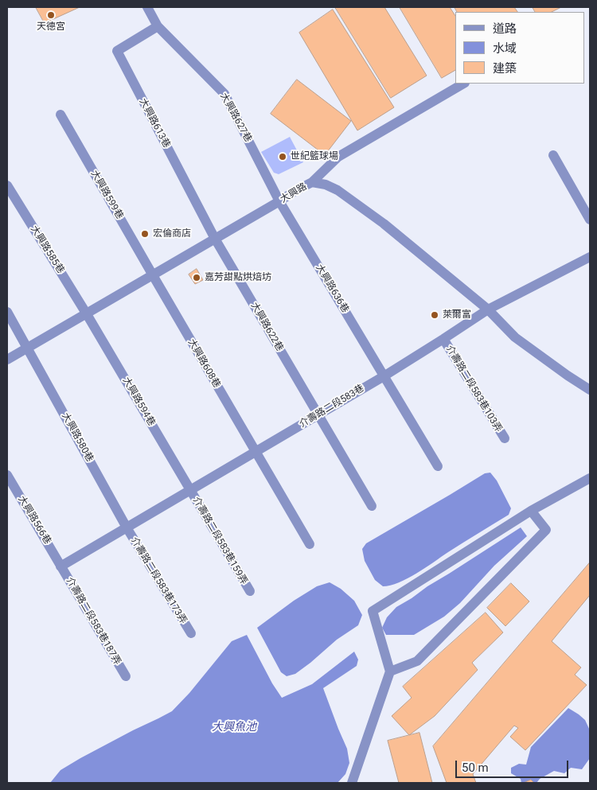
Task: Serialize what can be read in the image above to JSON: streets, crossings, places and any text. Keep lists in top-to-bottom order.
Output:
{
  "streets": {
    "street": [
      "大興路627巷",
      "大興路613巷",
      "大興路",
      "大興路599巷",
      "大興路585巷",
      "大興路636巷",
      "大興路622巷",
      "大興路608巷",
      "介壽路二段583巷103弄",
      "大興路594巷",
      "介壽路二段583巷",
      "大興路580巷",
      "大興路566巷",
      "介壽路二段583巷159弄",
      "介壽路二段583巷173弄",
      "介壽路二段583巷187弄"
    ]
  },
  "crossings": [
    ["大興路627巷", "大興路613巷"],
    ["大興路627巷", "大興路"],
    ["大興路627巷", "大興路636巷"],
    ["大興路613巷", "大興路"],
    ["大興路613巷", "大興路622巷"],
    ["大興路", "大興路599巷"],
    ["大興路", "大興路585巷"],
    ["大興路", "大興路636巷"],
    ["大興路", "大興路622巷"],
    ["大興路", "大興路608巷"],
    ["大興路", "大興路594巷"],
    ["大興路", "介壽路二段583巷"],
    ["大興路", "大興路580巷"],
    ["大興路599巷", "大興路608巷"],
    ["大興路585巷", "大興路594巷"],
    ["大興路636巷", "介壽路二段583巷"],
    ["大興路622巷", "介壽路二段583巷"],
    ["大興路608巷", "介壽路二段583巷"],
    ["介壽路二段583巷103弄", "介壽路二段583巷"],
    ["大興路594巷", "介壽路二段583巷"],
    ["大興路594巷", "介壽路二段583巷159弄"],
    ["介壽路二段583巷", "大興路580巷"],
    ["介壽路二段583巷", "大興路566巷"],
    ["介壽路二段583巷", "介壽路二段583巷159弄"],
    ["介壽路二段583巷", "介壽路二段583巷173弄"],
    ["介壽路二段583巷", "介壽路二段583巷187弄"],
    ["大興路580巷", "介壽路二段583巷173弄"],
    ["大興路566巷", "介壽路二段583巷187弄"]
  ],
  "water": ["大興魚池"],
  "places": [
    "天德宮",
    "世紀籃球場",
    "宏倫商店",
    "嘉芳甜點烘焙坊",
    "萊爾富"
  ],
  "legend": ["道路", "水域", "建築"],
  "scale_bar": "50 m"
}
